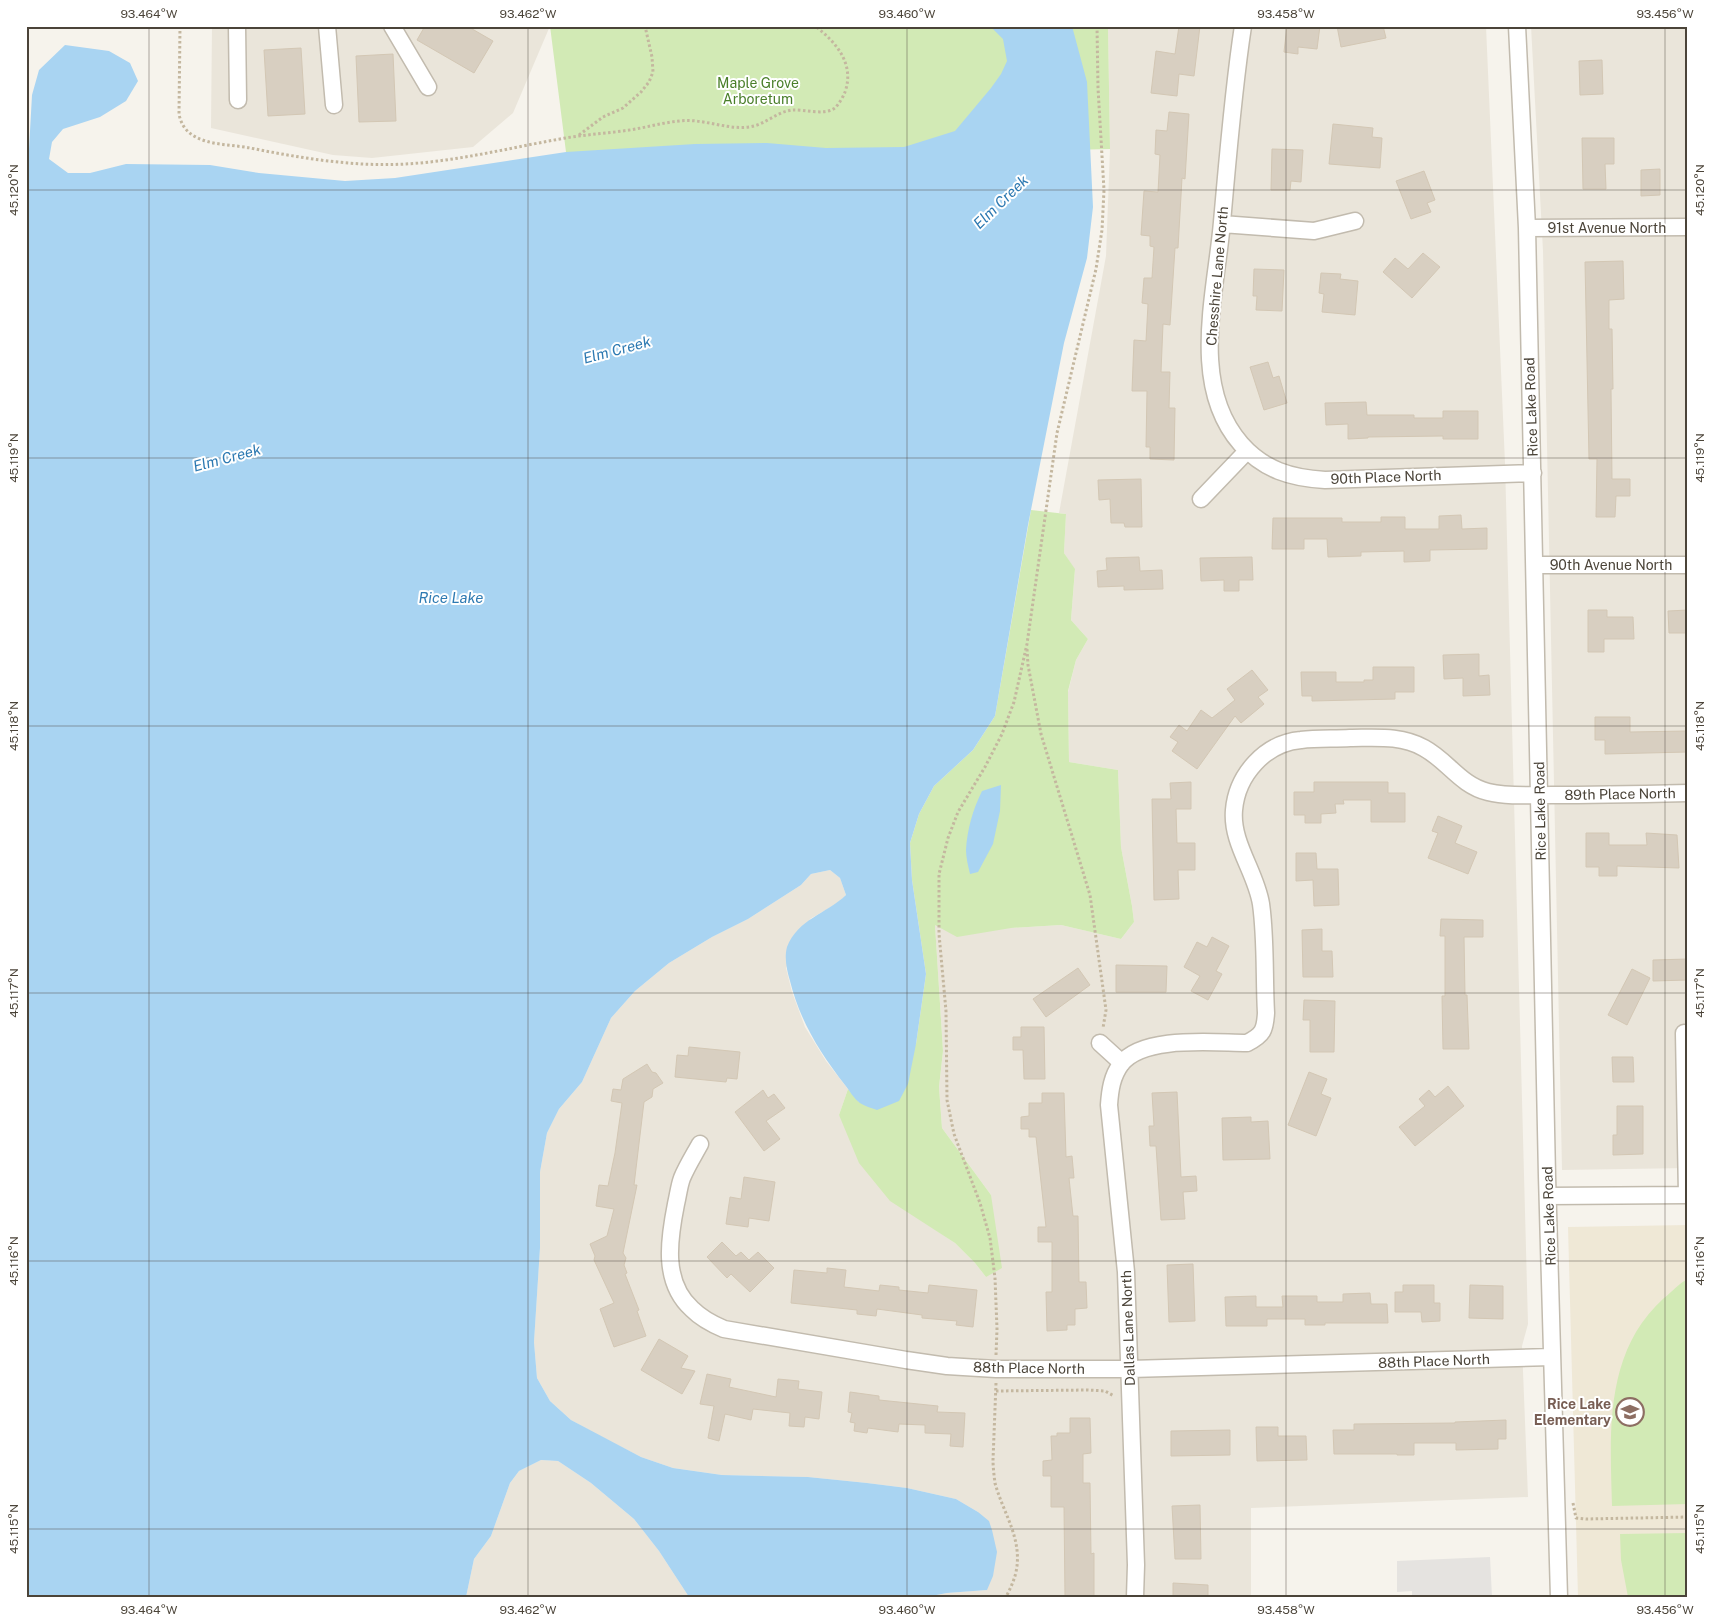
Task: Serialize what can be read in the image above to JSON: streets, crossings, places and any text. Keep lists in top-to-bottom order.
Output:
{
  "streets": {
    "street": [
      "91st Avenue North",
      "Chesshire Lane North",
      "Rice Lake Road",
      "90th Place North",
      "90th Avenue North",
      "89th Place North",
      "Dallas Lane North",
      "88th Place North"
    ]
  },
  "crossings": [
    ["91st Avenue North", "Rice Lake Road"],
    ["Chesshire Lane North", "90th Place North"],
    ["Rice Lake Road", "90th Place North"],
    ["Rice Lake Road", "90th Avenue North"],
    ["Rice Lake Road", "89th Place North"],
    ["Rice Lake Road", "88th Place North"],
    ["89th Place North", "Dallas Lane North"],
    ["Dallas Lane North", "88th Place North"]
  ],
  "water": ["Elm Creek", "Rice Lake"],
  "parks": ["Maple Grove Arboretum"],
  "places": {
    "school or university": ["Rice Lake Elementary"]
  },
  "coordinates": [
    "93.464°W",
    "93.462°W",
    "93.460°W",
    "93.458°W",
    "93.456°W",
    "45.120°N",
    "45.119°N",
    "45.118°N",
    "45.117°N",
    "45.116°N",
    "45.115°N"
  ]
}
